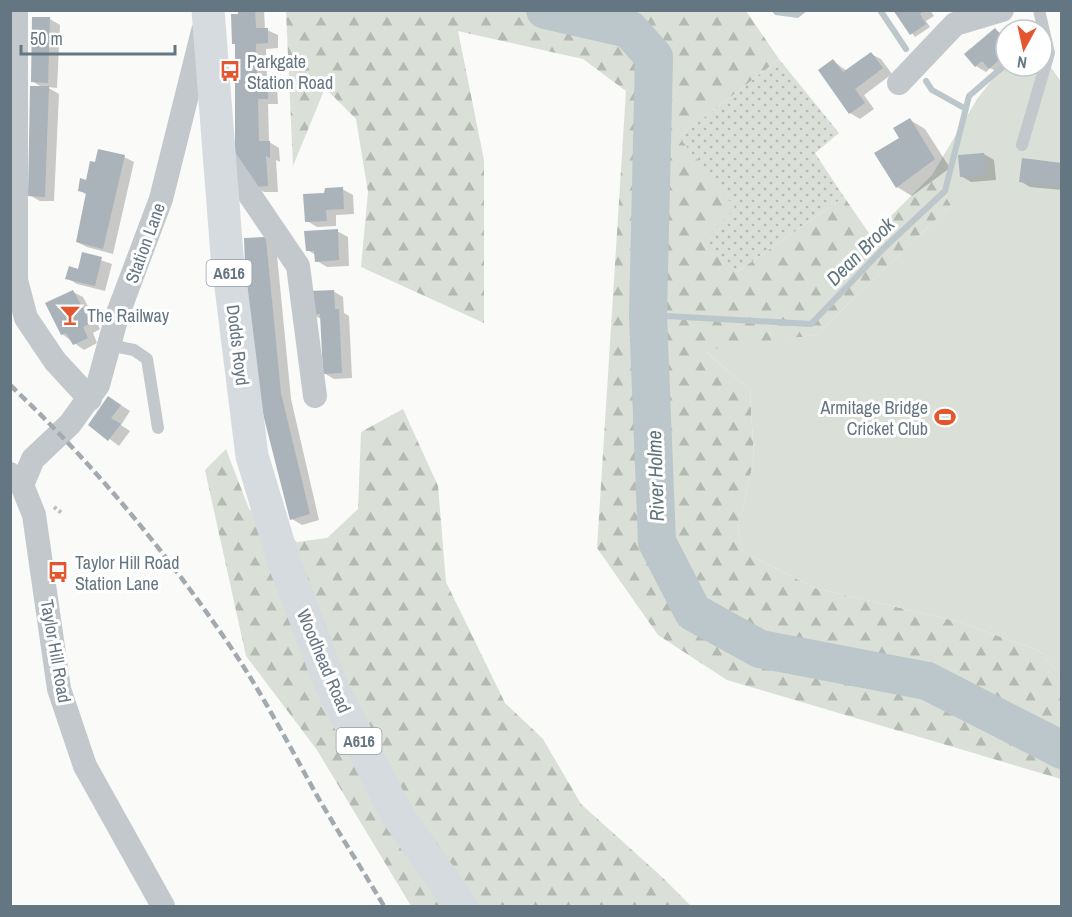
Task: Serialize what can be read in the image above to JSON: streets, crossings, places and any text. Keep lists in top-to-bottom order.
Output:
{
  "streets": {
    "main road": ["A616", "Dodds Royd", "Woodhead Road"],
    "street": ["Station Lane", "Taylor Hill Road"]
  },
  "crossings": [
    ["Station Lane", "Dodds Royd"],
    ["Station Lane", "Taylor Hill Road"],
    ["Dodds Royd", "Woodhead Road"]
  ],
  "water": ["Dean Brook", "River Holme"],
  "places": {
    "bus stop": ["Parkgate Station Road", "Taylor Hill Road Station Lane"],
    "bar": ["The Railway"],
    "sports": ["Armitage Bridge Cricket Club"]
  },
  "scale_bar": "50 m",
  "north": "bottom"
}
